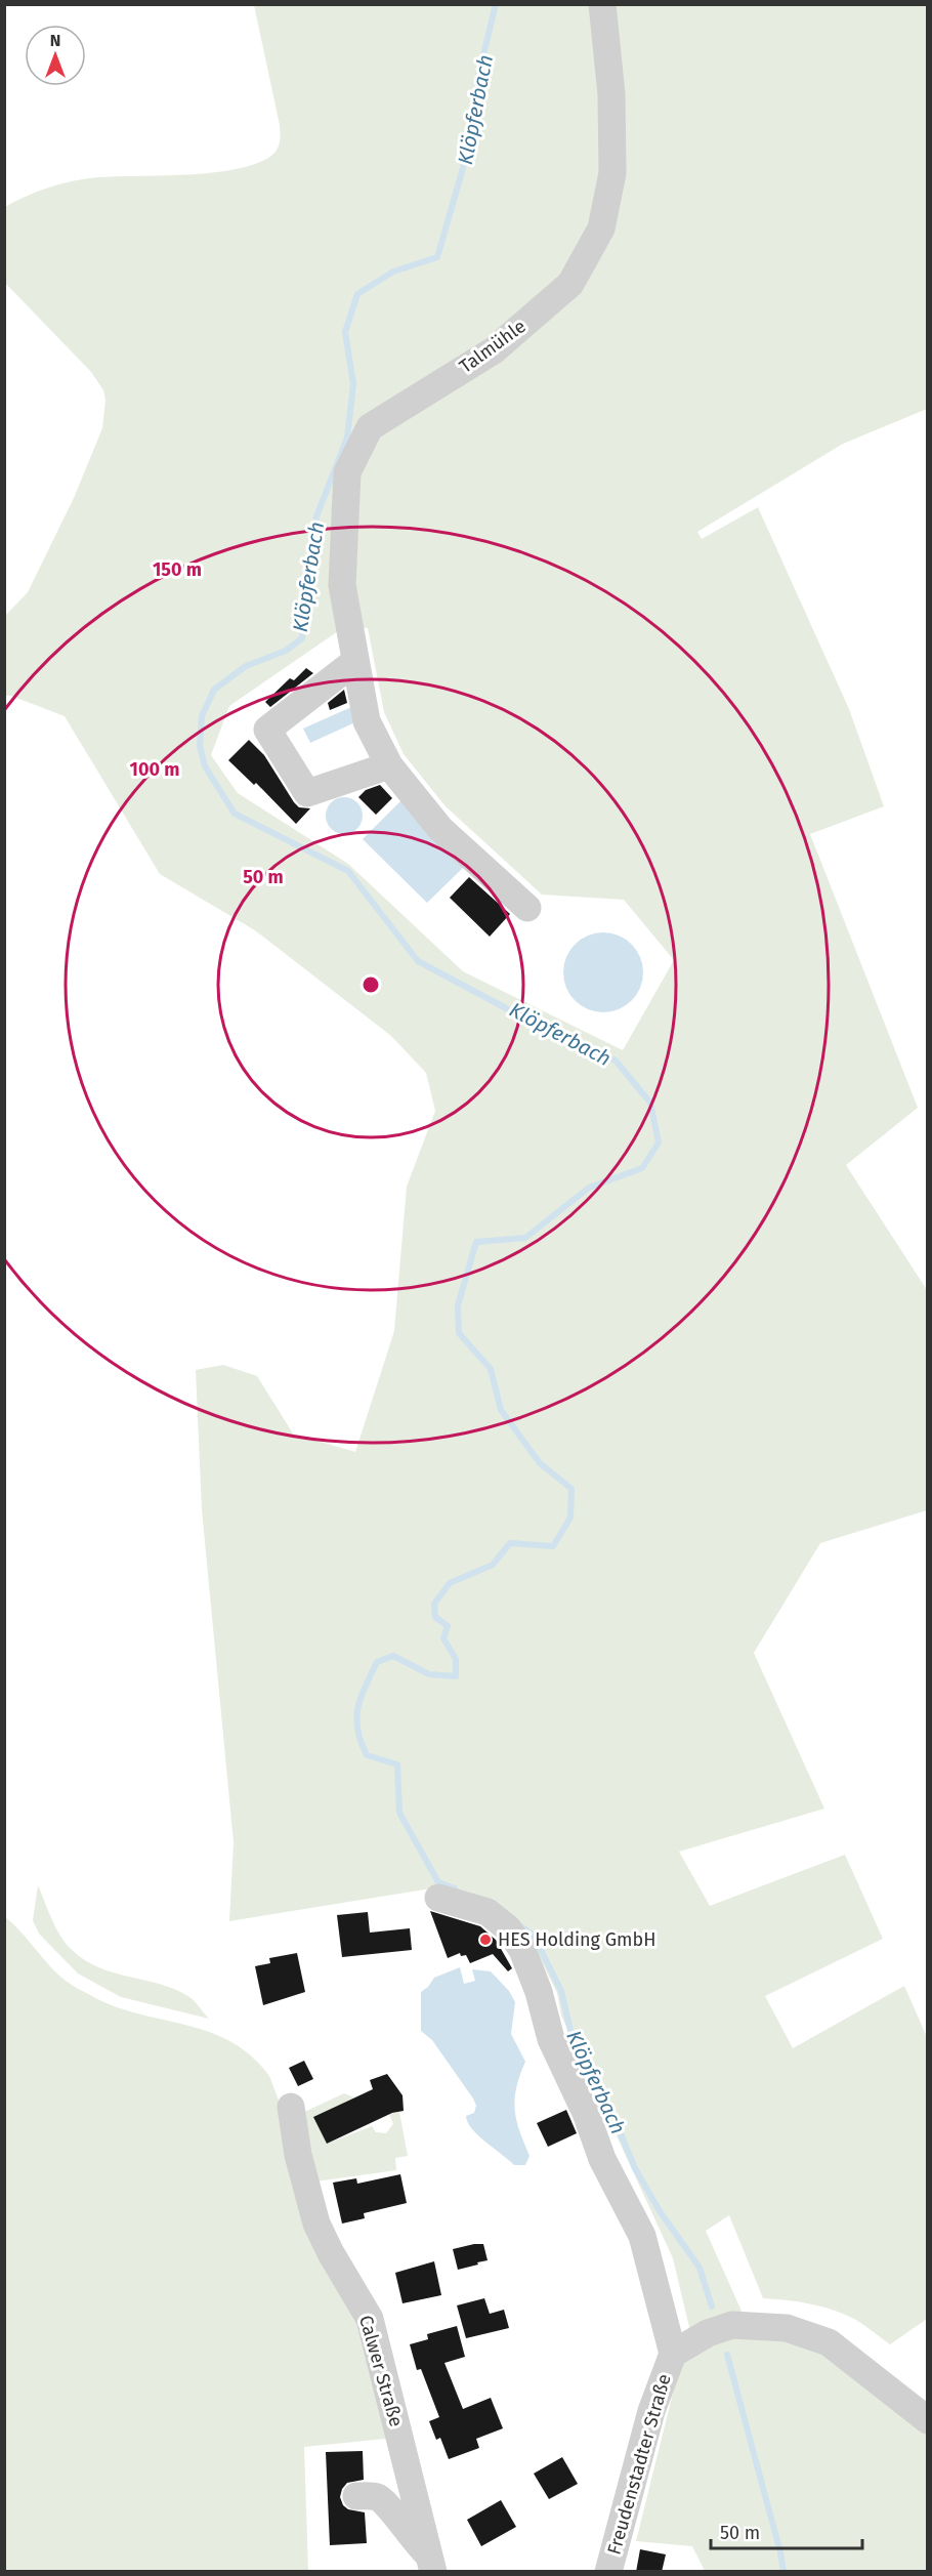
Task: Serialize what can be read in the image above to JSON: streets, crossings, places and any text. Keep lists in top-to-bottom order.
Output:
{
  "streets": {
    "street": ["Talmühle", "Calwer Straße", "Freudenstadter Straße"]
  },
  "water": ["Klöpferbach"],
  "places": ["HES Holding GmbH"],
  "scale_bar": "50 m",
  "north": "top",
  "rings": ["150 m", "100 m", "50 m"]
}
